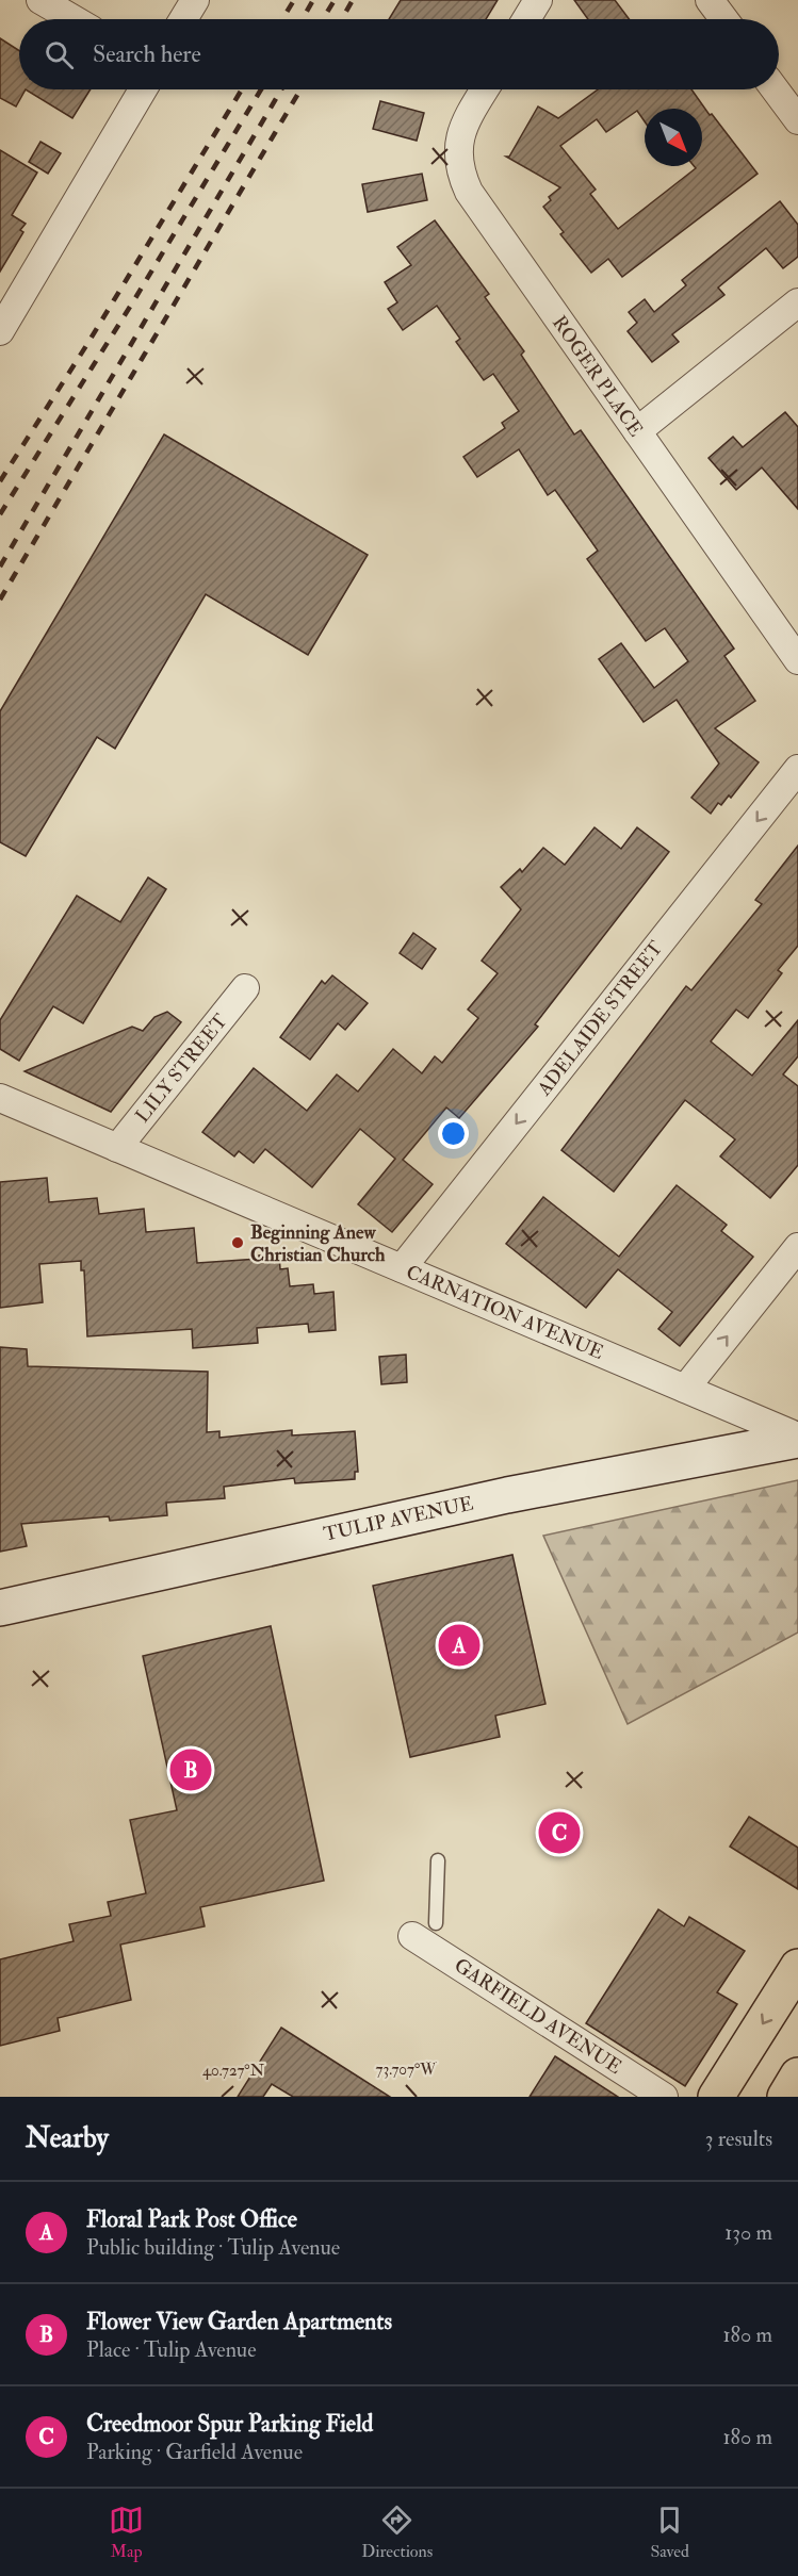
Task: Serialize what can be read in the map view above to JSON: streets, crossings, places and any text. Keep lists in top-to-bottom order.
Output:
{
  "streets": {
    "main road": ["TULIP AVENUE"],
    "street": [
      "ROGER PLACE",
      "ADELAIDE STREET",
      "LILY STREET",
      "CARNATION AVENUE",
      "GARFIELD AVENUE"
    ]
  },
  "crossings": [
    ["ADELAIDE STREET", "CARNATION AVENUE"],
    ["LILY STREET", "CARNATION AVENUE"],
    ["CARNATION AVENUE", "TULIP AVENUE"]
  ],
  "one_way": ["ADELAIDE STREET"],
  "places": ["Beginning Anew Christian Church"],
  "north": "bottom right",
  "page": {
    "search": "Search here",
    "pins": ["A", "B", "C"],
    "heading": ["Nearby", "3 results"],
    "list": [
      {
        "mark": "A",
        "name": "Floral Park Post Office",
        "note": "Public building · Tulip Avenue",
        "value": "130 m"
      },
      {
        "mark": "B",
        "name": "Flower View Garden Apartments",
        "note": "Place · Tulip Avenue",
        "value": "180 m"
      },
      {
        "mark": "C",
        "name": "Creedmoor Spur Parking Field",
        "note": "Parking · Garfield Avenue",
        "value": "180 m"
      }
    ],
    "nav": ["Map", "Directions", "Saved"]
  },
  "coordinates": ["73.707°W", "40.727°N"]
}
